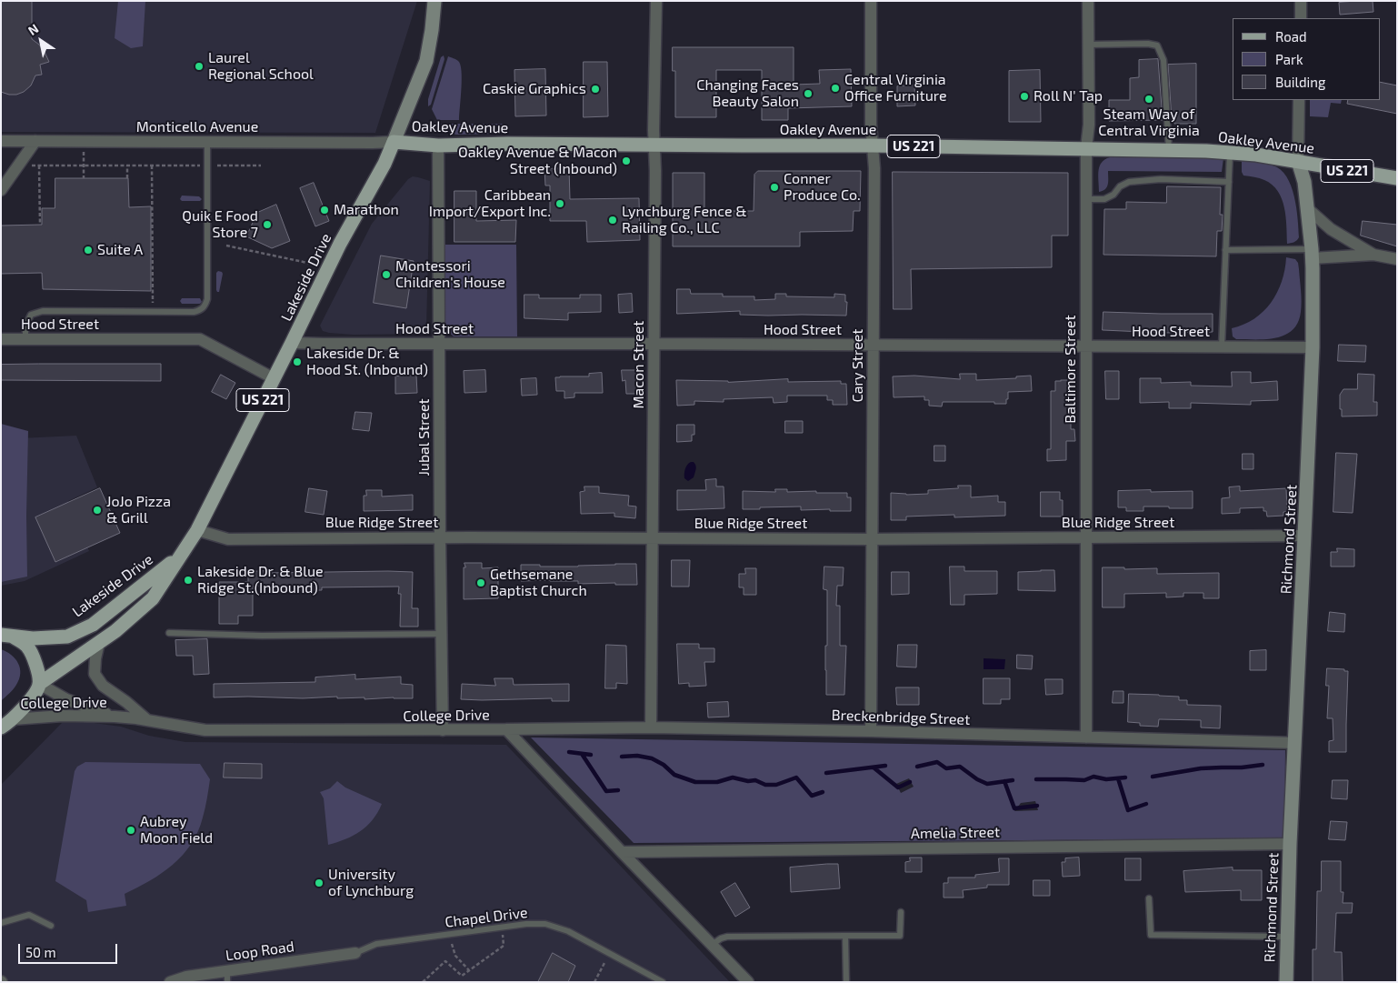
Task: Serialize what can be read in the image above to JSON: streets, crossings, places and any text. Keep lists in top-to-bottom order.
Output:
{
  "streets": {
    "main road": ["Oakley Avenue", "US 221", "Lakeside Drive"],
    "street": [
      "Monticello Avenue",
      "Hood Street",
      "Macon Street",
      "Cary Street",
      "Baltimore Street",
      "Jubal Street",
      "Blue Ridge Street",
      "Richmond Street",
      "College Drive",
      "Breckenbridge Street",
      "Amelia Street",
      "Loop Road"
    ],
    "lane": ["Chapel Drive"]
  },
  "crossings": [
    ["Monticello Avenue", "Oakley Avenue"],
    ["Monticello Avenue", "Lakeside Drive"],
    ["Oakley Avenue", "Lakeside Drive"],
    ["Oakley Avenue", "Macon Street"],
    ["Oakley Avenue", "Cary Street"],
    ["Oakley Avenue", "Baltimore Street"],
    ["Oakley Avenue", "Jubal Street"],
    ["Oakley Avenue", "Richmond Street"],
    ["Lakeside Drive", "Hood Street"],
    ["Lakeside Drive", "Blue Ridge Street"],
    ["Lakeside Drive", "College Drive"],
    ["Hood Street", "Macon Street"],
    ["Hood Street", "Cary Street"],
    ["Hood Street", "Baltimore Street"],
    ["Hood Street", "Jubal Street"],
    ["Hood Street", "Richmond Street"],
    ["Macon Street", "Blue Ridge Street"],
    ["Macon Street", "Breckenbridge Street"],
    ["Cary Street", "Blue Ridge Street"],
    ["Cary Street", "Breckenbridge Street"],
    ["Baltimore Street", "Blue Ridge Street"],
    ["Baltimore Street", "Breckenbridge Street"],
    ["Jubal Street", "Blue Ridge Street"],
    ["Jubal Street", "College Drive"],
    ["Blue Ridge Street", "Richmond Street"],
    ["Richmond Street", "Breckenbridge Street"],
    ["Richmond Street", "Amelia Street"],
    ["College Drive", "Breckenbridge Street"],
    ["College Drive", "Amelia Street"],
    ["Chapel Drive", "Loop Road"]
  ],
  "places": [
    "Laurel Regional School",
    "Central Virginia Office Furniture",
    "Caskie Graphics",
    "Changing Faces Beauty Salon",
    "Roll N' Tap",
    "Steam Way of Central Virginia",
    "Oakley Avenue & Macon Street (Inbound)",
    "Conner Produce Co.",
    "Caribbean Import/Export Inc.",
    "Marathon",
    "Lynchburg Fence & Railing Co., LLC",
    "Quik E Food Store 7",
    "Suite A",
    "Montessori Children's House",
    "Lakeside Dr. & Hood St. (Inbound)",
    "JoJo Pizza & Grill",
    "Lakeside Dr. & Blue Ridge St.(Inbound)",
    "Gethsemane Baptist Church",
    "Aubrey Moon Field",
    "University of Lynchburg"
  ],
  "legend": ["Road", "Park", "Building"],
  "scale_bar": "50 m",
  "north": "top left"
}
